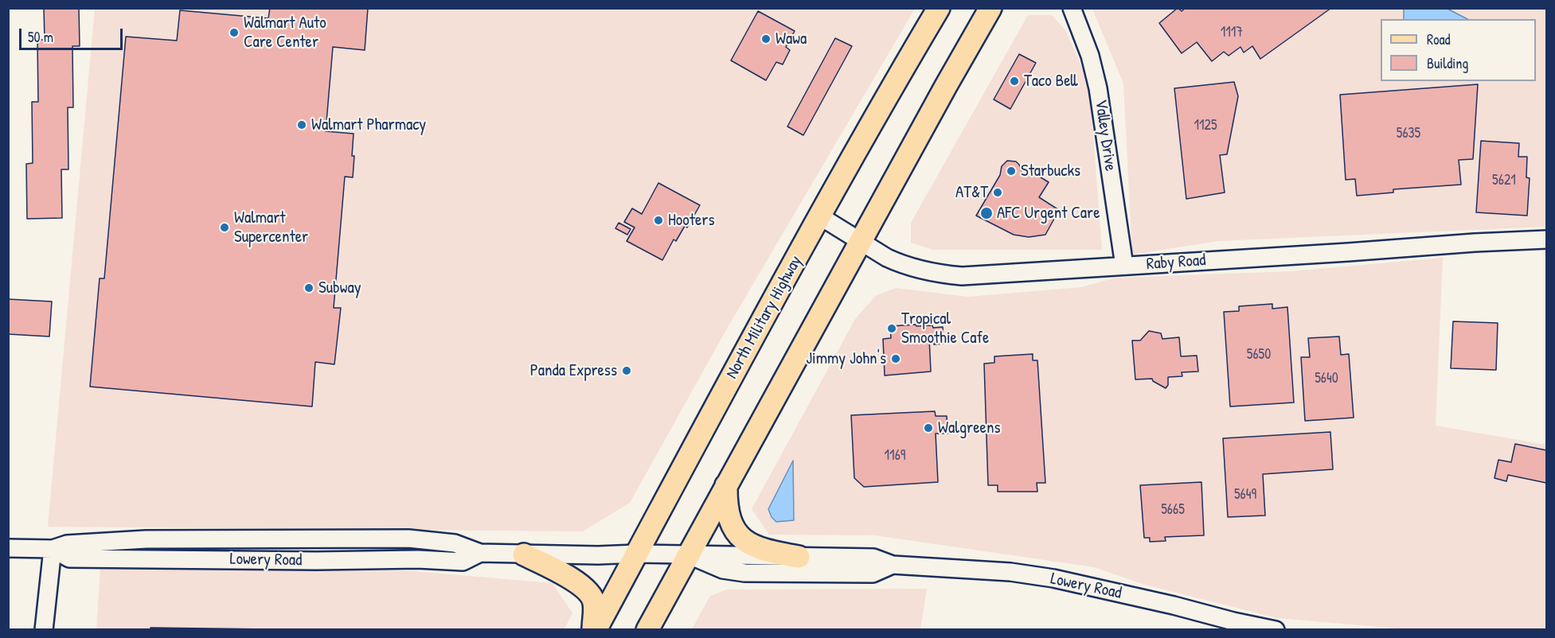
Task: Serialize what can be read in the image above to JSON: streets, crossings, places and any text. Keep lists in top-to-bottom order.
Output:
{
  "streets": {
    "main road": ["North Military Highway"],
    "street": ["Valley Drive", "Raby Road", "Lowery Road"]
  },
  "crossings": [
    ["Valley Drive", "Raby Road"],
    ["Raby Road", "North Military Highway"],
    ["North Military Highway", "Lowery Road"]
  ],
  "places": [
    "Walmart Auto Care Center",
    "Wawa",
    "Taco Bell",
    "Walmart Pharmacy",
    "Starbucks",
    "AT&T",
    "AFC Urgent Care",
    "Hooters",
    "Walmart Supercenter",
    "Subway",
    "Tropical Smoothie Cafe",
    "Jimmy John's",
    "Panda Express",
    "Walgreens"
  ],
  "house_numbers": [
    "1117",
    "1125",
    "5635",
    "5621",
    "5650",
    "5640",
    "1169",
    "5649",
    "5665"
  ],
  "legend": ["Road", "Building"],
  "scale_bar": "50 m"
}
